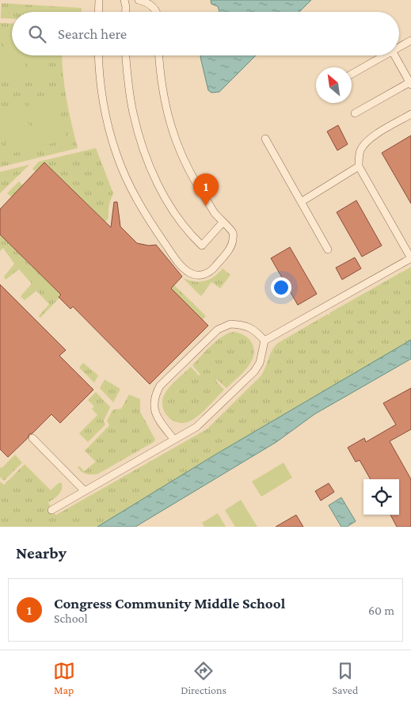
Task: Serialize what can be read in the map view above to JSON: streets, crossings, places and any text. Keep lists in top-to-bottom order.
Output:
{
  "north": "top left",
  "page": {
    "search": "Search here",
    "pins": "1",
    "heading": "Nearby",
    "list": [
      {
        "mark": "1",
        "name": "Congress Community Middle School",
        "note": "School",
        "value": "60 m"
      }
    ],
    "nav": ["Map", "Directions", "Saved"]
  }
}
